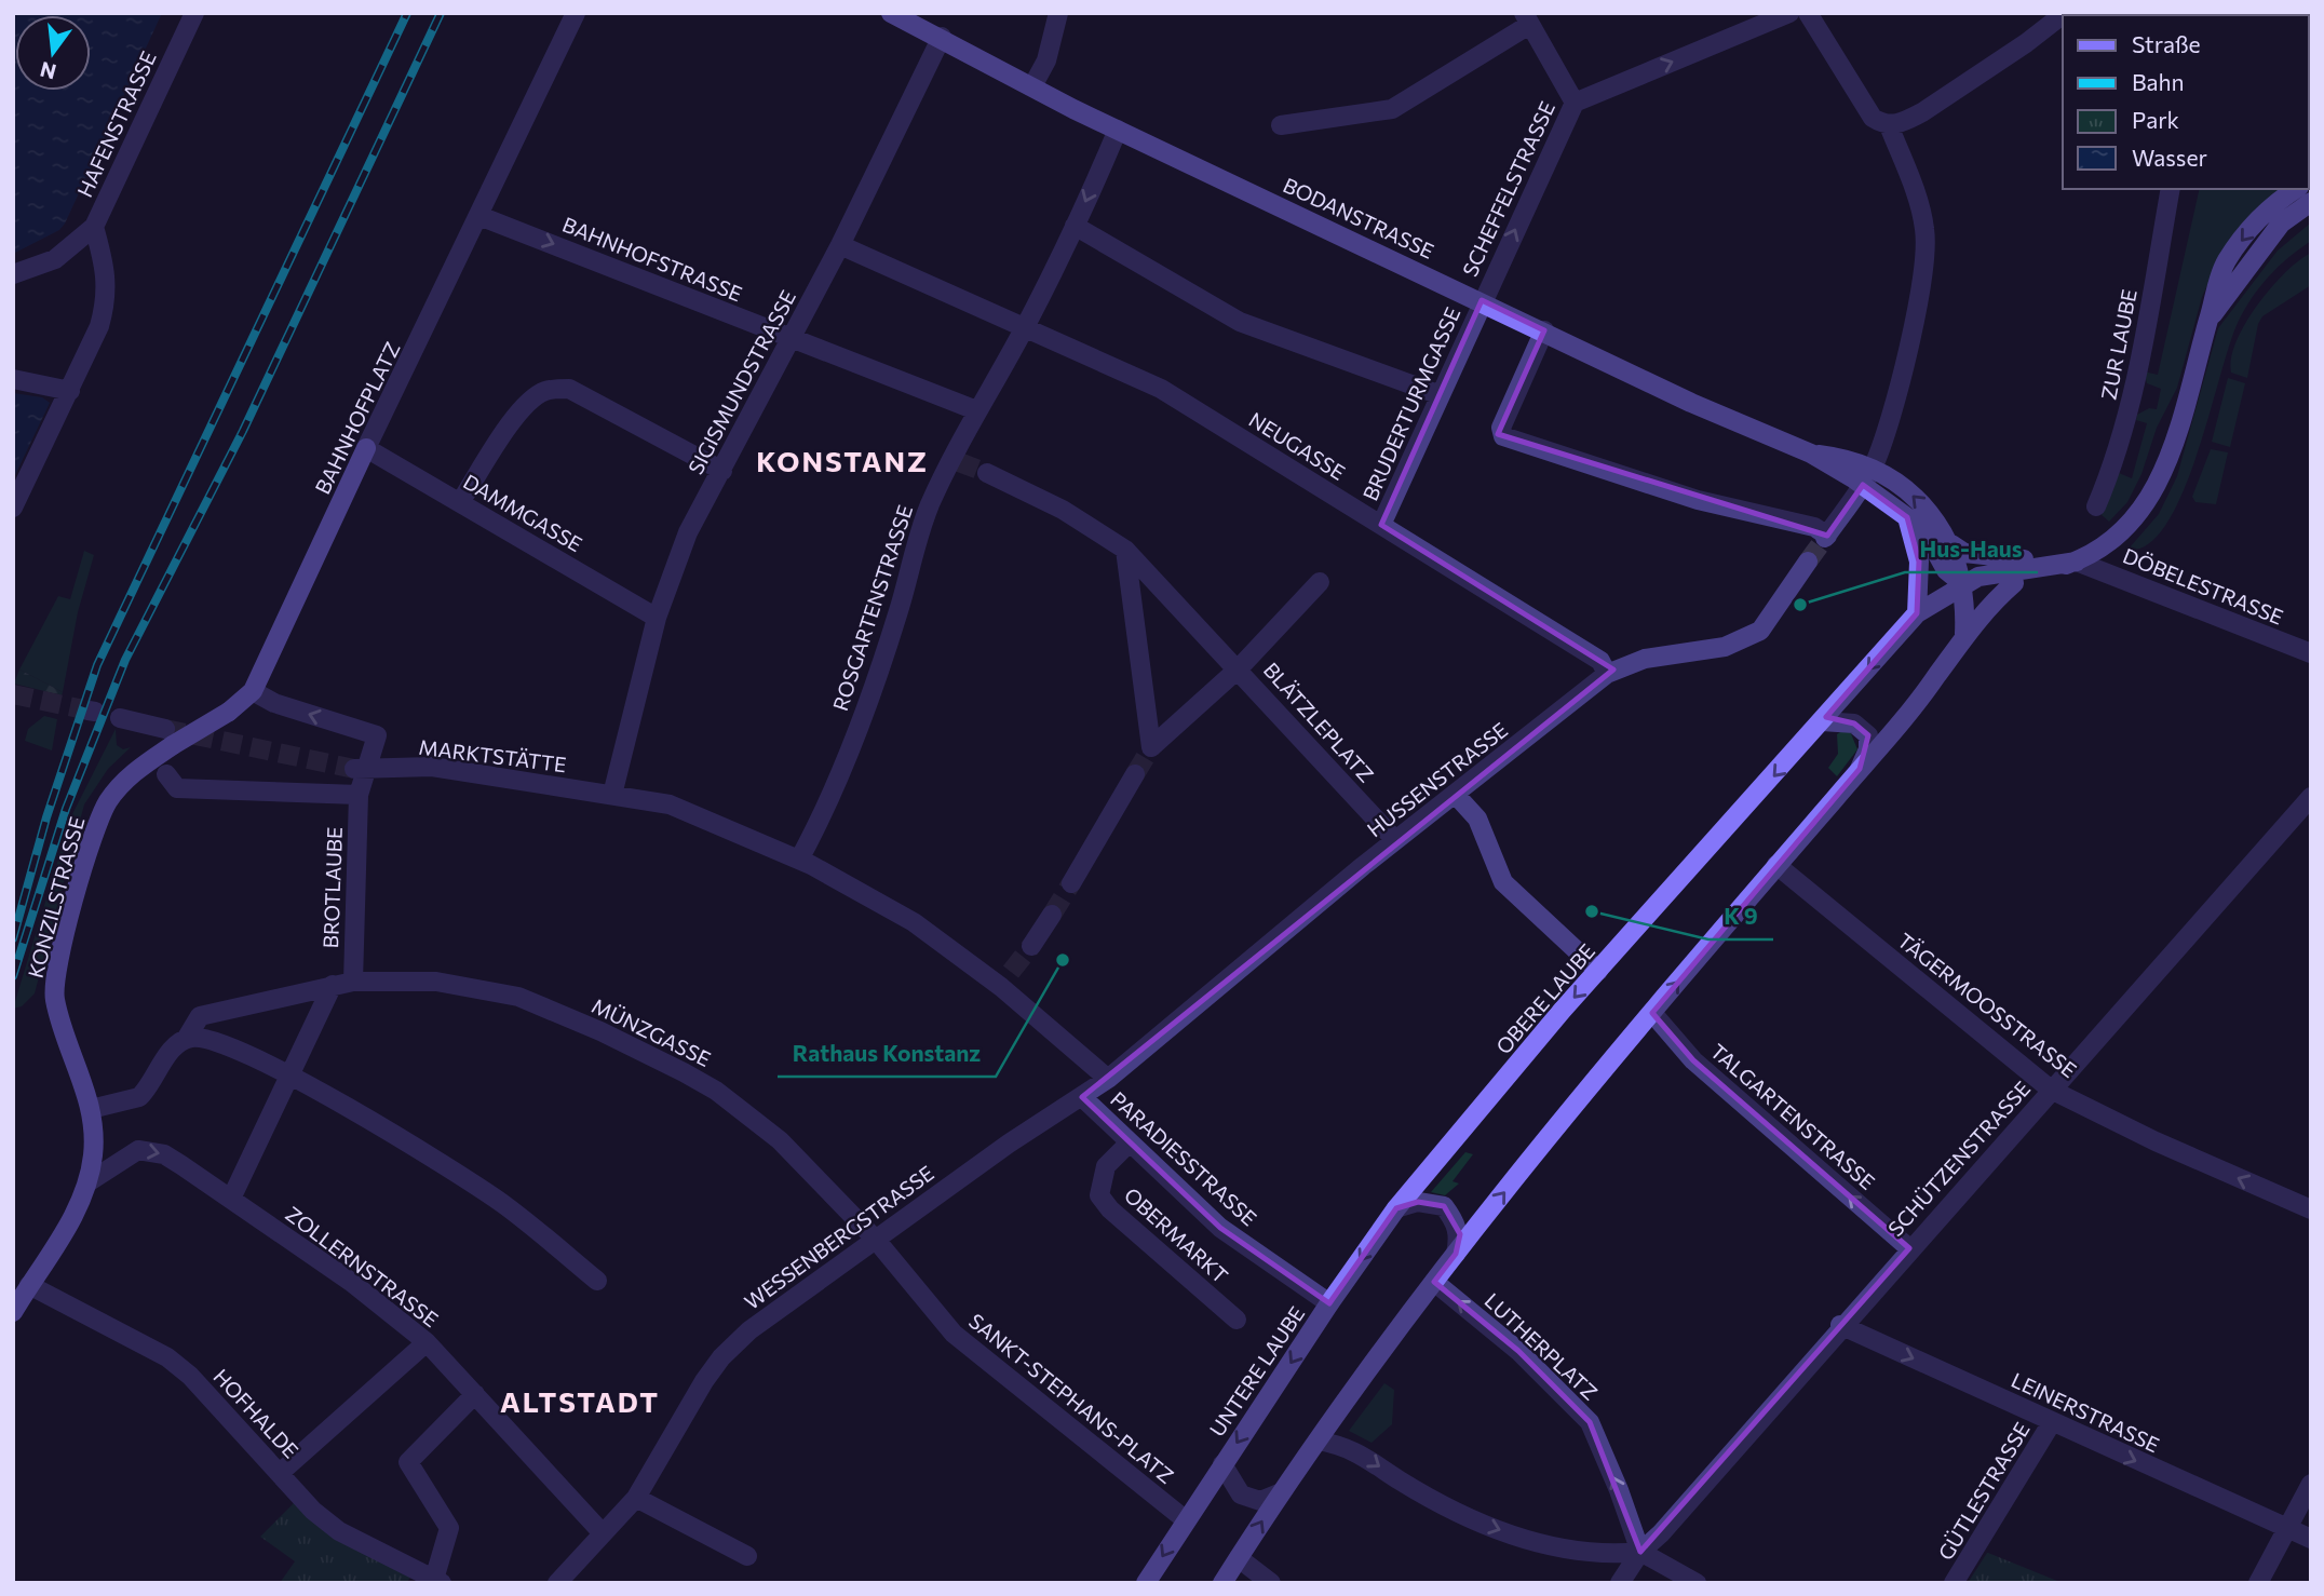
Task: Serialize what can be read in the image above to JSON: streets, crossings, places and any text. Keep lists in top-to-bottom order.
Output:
{
  "streets": {
    "main road": [
      "BODANSTRASSE",
      "BAHNHOFPLATZ",
      "DÖBELESTRASSE",
      "KONZILSTRASSE",
      "OBERE LAUBE",
      "UNTERE LAUBE"
    ],
    "street": [
      "HAFENSTRASSE",
      "SCHEFFELSTRASSE",
      "BAHNHOFSTRASSE",
      "ZUR LAUBE",
      "SIGISMUNDSTRASSE",
      "BRUDERTURMGASSE",
      "NEUGASSE",
      "DAMMGASSE",
      "ROSGARTENSTRASSE",
      "BLÄTZLEPLATZ",
      "MARKTSTÄTTE",
      "HUSSENSTRASSE",
      "BROTLAUBE",
      "TÄGERMOOSSTRASSE",
      "MÜNZGASSE",
      "TALGARTENSTRASSE",
      "PARADIESSTRASSE",
      "SCHÜTZENSTRASSE",
      "OBERMARKT",
      "WESSENBERGSTRASSE",
      "ZOLLERNSTRASSE",
      "LUTHERPLATZ",
      "SANKT-STEPHANS-PLATZ",
      "LEINERSTRASSE",
      "HOFHALDE",
      "GÜTLESTRASSE"
    ]
  },
  "crossings": [
    ["SCHEFFELSTRASSE", "BODANSTRASSE"],
    ["SCHEFFELSTRASSE", "BRUDERTURMGASSE"],
    ["BODANSTRASSE", "SIGISMUNDSTRASSE"],
    ["BODANSTRASSE", "BRUDERTURMGASSE"],
    ["BODANSTRASSE", "DÖBELESTRASSE"],
    ["BODANSTRASSE", "ROSGARTENSTRASSE"],
    ["BODANSTRASSE", "OBERE LAUBE"],
    ["BAHNHOFSTRASSE", "SIGISMUNDSTRASSE"],
    ["BAHNHOFSTRASSE", "BAHNHOFPLATZ"],
    ["BAHNHOFSTRASSE", "ROSGARTENSTRASSE"],
    ["SIGISMUNDSTRASSE", "NEUGASSE"],
    ["SIGISMUNDSTRASSE", "DAMMGASSE"],
    ["SIGISMUNDSTRASSE", "MARKTSTÄTTE"],
    ["BRUDERTURMGASSE", "NEUGASSE"],
    ["BAHNHOFPLATZ", "DAMMGASSE"],
    ["BAHNHOFPLATZ", "KONZILSTRASSE"],
    ["NEUGASSE", "ROSGARTENSTRASSE"],
    ["NEUGASSE", "HUSSENSTRASSE"],
    ["DÖBELESTRASSE", "OBERE LAUBE"],
    ["ROSGARTENSTRASSE", "MARKTSTÄTTE"],
    ["BLÄTZLEPLATZ", "HUSSENSTRASSE"],
    ["MARKTSTÄTTE", "HUSSENSTRASSE"],
    ["MARKTSTÄTTE", "WESSENBERGSTRASSE"],
    ["HUSSENSTRASSE", "WESSENBERGSTRASSE"],
    ["BROTLAUBE", "MÜNZGASSE"],
    ["KONZILSTRASSE", "MÜNZGASSE"],
    ["KONZILSTRASSE", "ZOLLERNSTRASSE"],
    ["KONZILSTRASSE", "HOFHALDE"],
    ["OBERE LAUBE", "PARADIESSTRASSE"],
    ["OBERE LAUBE", "UNTERE LAUBE"],
    ["TÄGERMOOSSTRASSE", "SCHÜTZENSTRASSE"],
    ["MÜNZGASSE", "WESSENBERGSTRASSE"],
    ["MÜNZGASSE", "SANKT-STEPHANS-PLATZ"],
    ["TALGARTENSTRASSE", "SCHÜTZENSTRASSE"],
    ["PARADIESSTRASSE", "OBERMARKT"],
    ["PARADIESSTRASSE", "WESSENBERGSTRASSE"],
    ["PARADIESSTRASSE", "UNTERE LAUBE"],
    ["SCHÜTZENSTRASSE", "LUTHERPLATZ"],
    ["SCHÜTZENSTRASSE", "LEINERSTRASSE"],
    ["WESSENBERGSTRASSE", "ZOLLERNSTRASSE"],
    ["WESSENBERGSTRASSE", "SANKT-STEPHANS-PLATZ"],
    ["UNTERE LAUBE", "SANKT-STEPHANS-PLATZ"],
    ["LEINERSTRASSE", "GÜTLESTRASSE"]
  ],
  "one_way": [
    "SCHEFFELSTRASSE",
    "BAHNHOFSTRASSE",
    "TÄGERMOOSSTRASSE",
    "TALGARTENSTRASSE",
    "LUTHERPLATZ",
    "LEINERSTRASSE"
  ],
  "districts": ["KONSTANZ", "ALTSTADT"],
  "places": ["Hus-Haus", "K 9", "Rathaus Konstanz"],
  "legend": [
    "Straße",
    "Bahn",
    "Park",
    "Wasser"
  ],
  "north": "bottom"
}
